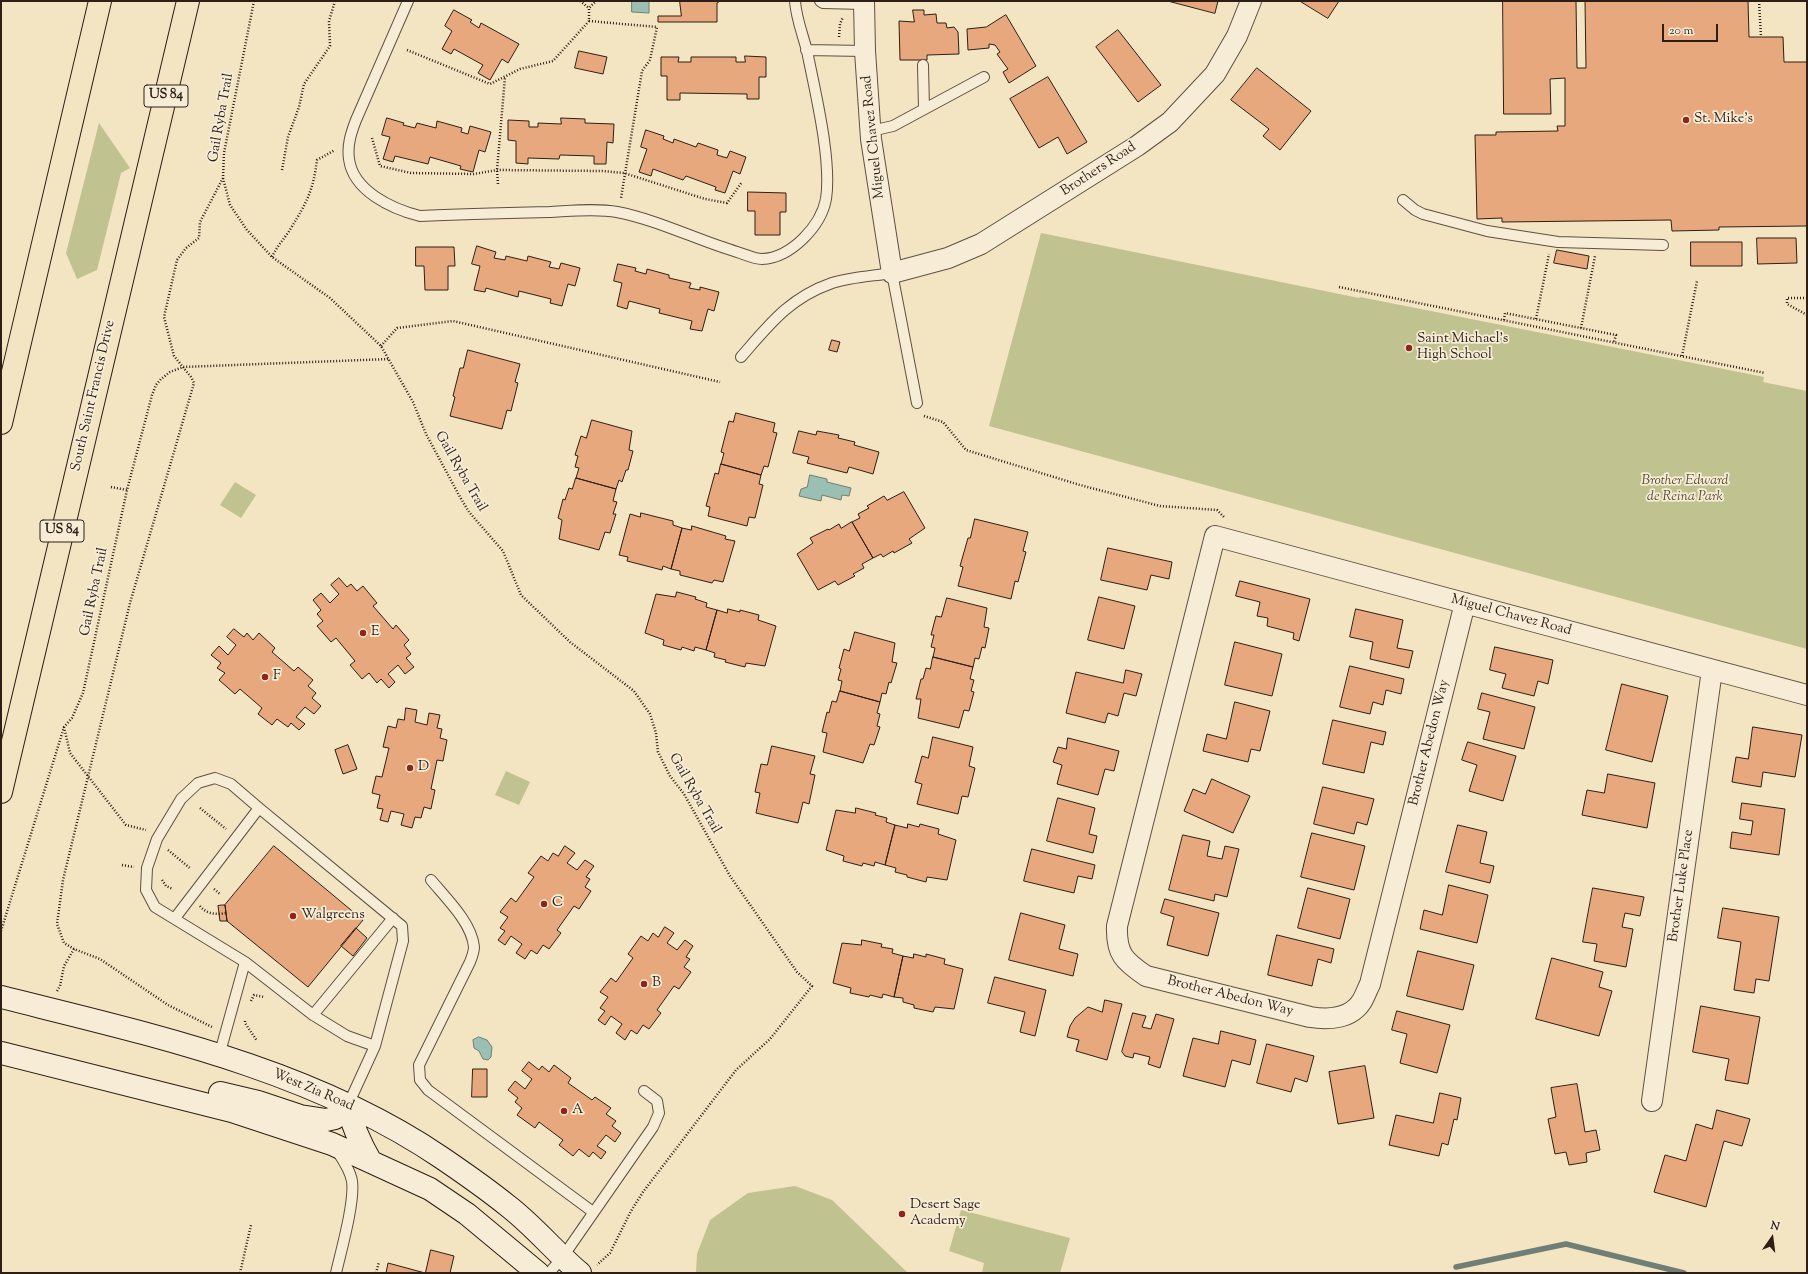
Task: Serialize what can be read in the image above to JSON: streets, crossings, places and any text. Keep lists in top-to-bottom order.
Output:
{
  "streets": {
    "highway": ["US 84", "South Saint Francis Drive"],
    "street": [
      "Miguel Chavez Road",
      "Brothers Road",
      "Brother Abedon Way",
      "Brother Luke Place",
      "West Zia Road"
    ],
    "path": ["Gail Ryba Trail"]
  },
  "crossings": [
    ["Gail Ryba Trail", "West Zia Road"],
    ["Miguel Chavez Road", "Brothers Road"],
    ["Miguel Chavez Road", "Brother Abedon Way"],
    ["Miguel Chavez Road", "Brother Luke Place"]
  ],
  "parks": ["Brother Edward de Reina Park"],
  "places": [
    "St. Mike's",
    "Saint Michael's High School",
    "E",
    "F",
    "D",
    "C",
    "Walgreens",
    "B",
    "A",
    "Desert Sage Academy"
  ],
  "scale_bar": "20 m",
  "north": "top"
}
